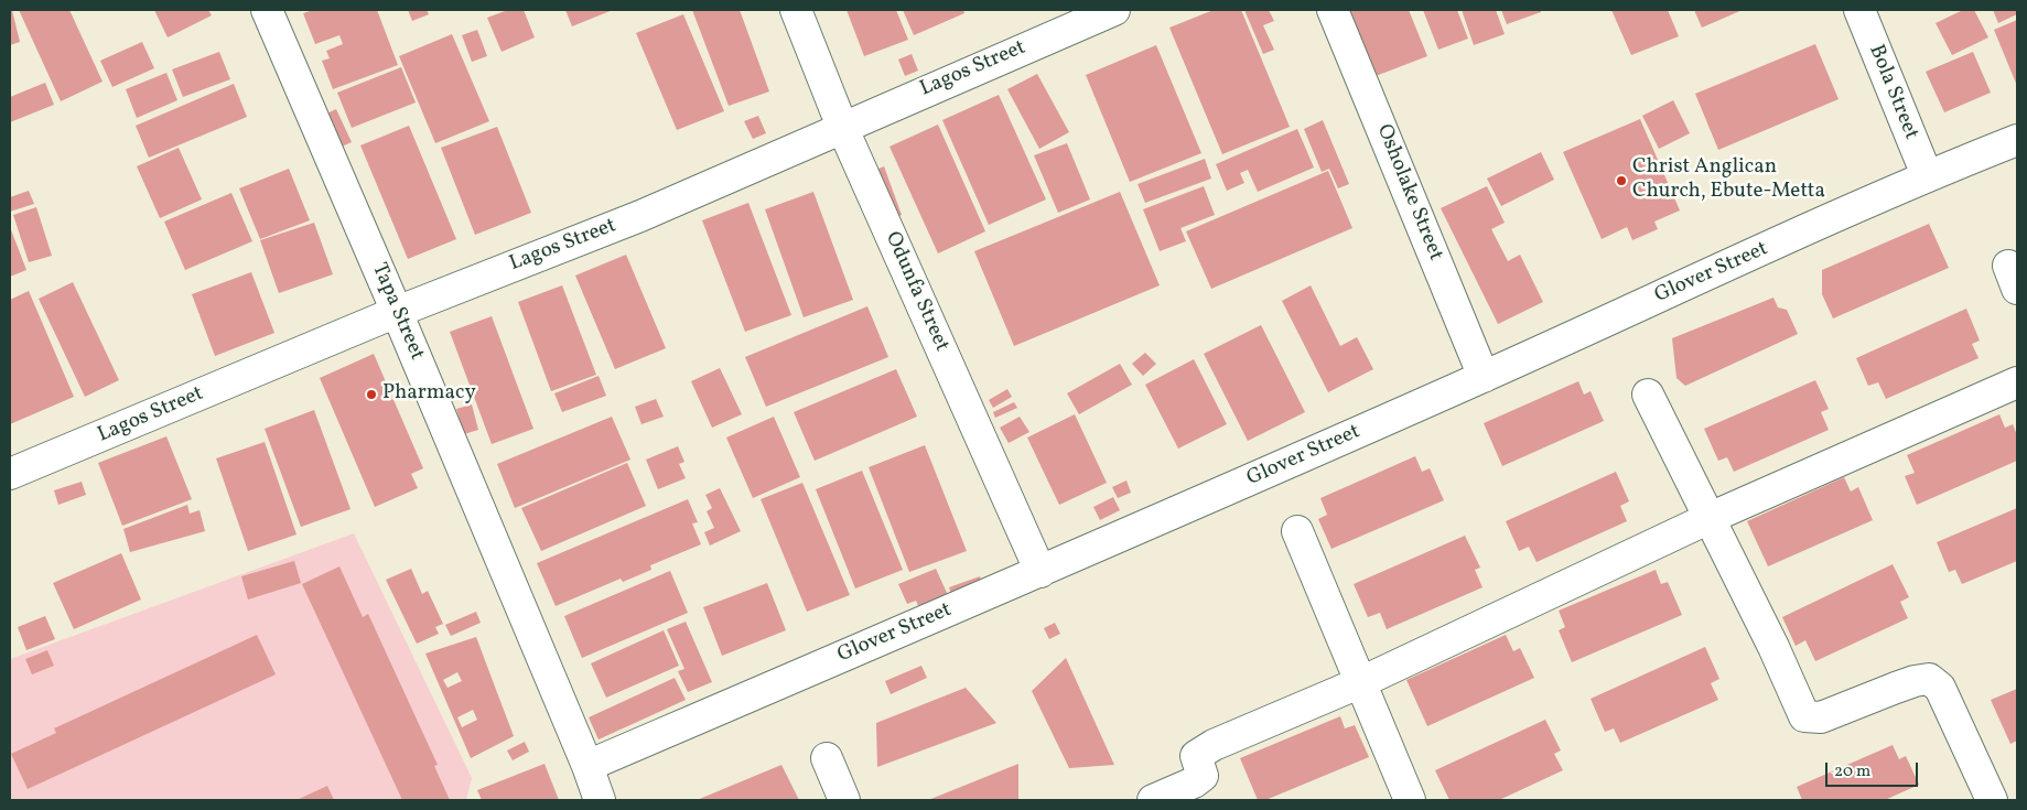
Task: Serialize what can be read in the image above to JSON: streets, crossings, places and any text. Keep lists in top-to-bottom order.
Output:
{
  "streets": {
    "street": [
      "Lagos Street",
      "Bola Street",
      "Osholake Street",
      "Glover Street",
      "Odunfa Street",
      "Tapa Street"
    ]
  },
  "crossings": [
    ["Lagos Street", "Odunfa Street"],
    ["Lagos Street", "Tapa Street"],
    ["Bola Street", "Glover Street"],
    ["Osholake Street", "Glover Street"],
    ["Glover Street", "Odunfa Street"],
    ["Glover Street", "Tapa Street"]
  ],
  "places": ["Christ Anglican Church, Ebute-Metta", "Pharmacy"],
  "scale_bar": "20 m"
}
